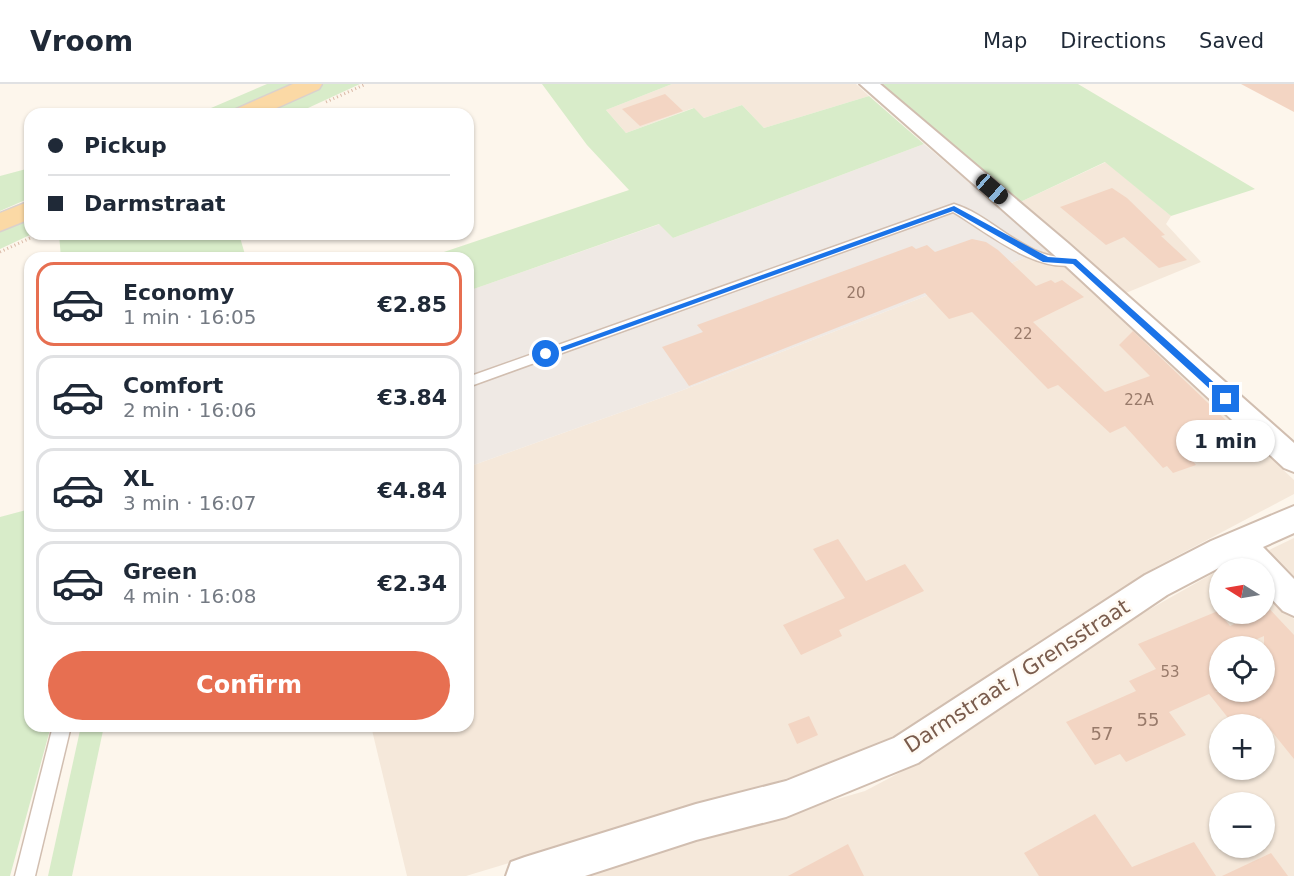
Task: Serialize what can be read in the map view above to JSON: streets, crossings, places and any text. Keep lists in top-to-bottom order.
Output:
{
  "streets": {
    "street": ["Darmstraat / Grensstraat"]
  },
  "house_numbers": [
    "20",
    "22",
    "22A",
    "53",
    "55",
    "57"
  ],
  "north": "left",
  "page": {
    "header": "Vroom",
    "nav": ["Map", "Directions", "Saved"],
    "banner": ["Pickup", "Darmstraat"],
    "list": [
      {
        "name": "Economy",
        "note": "1 min · 16:05",
        "value": "€2.85"
      },
      {
        "name": "Comfort",
        "note": "2 min · 16:06",
        "value": "€3.84"
      },
      {
        "name": "XL",
        "note": "3 min · 16:07",
        "value": "€4.84"
      },
      {
        "name": "Green",
        "note": "4 min · 16:08",
        "value": "€2.34"
      }
    ],
    "bubble": "1 min",
    "map_buttons": ["+", "−"],
    "buttons": "Confirm"
  }
}
